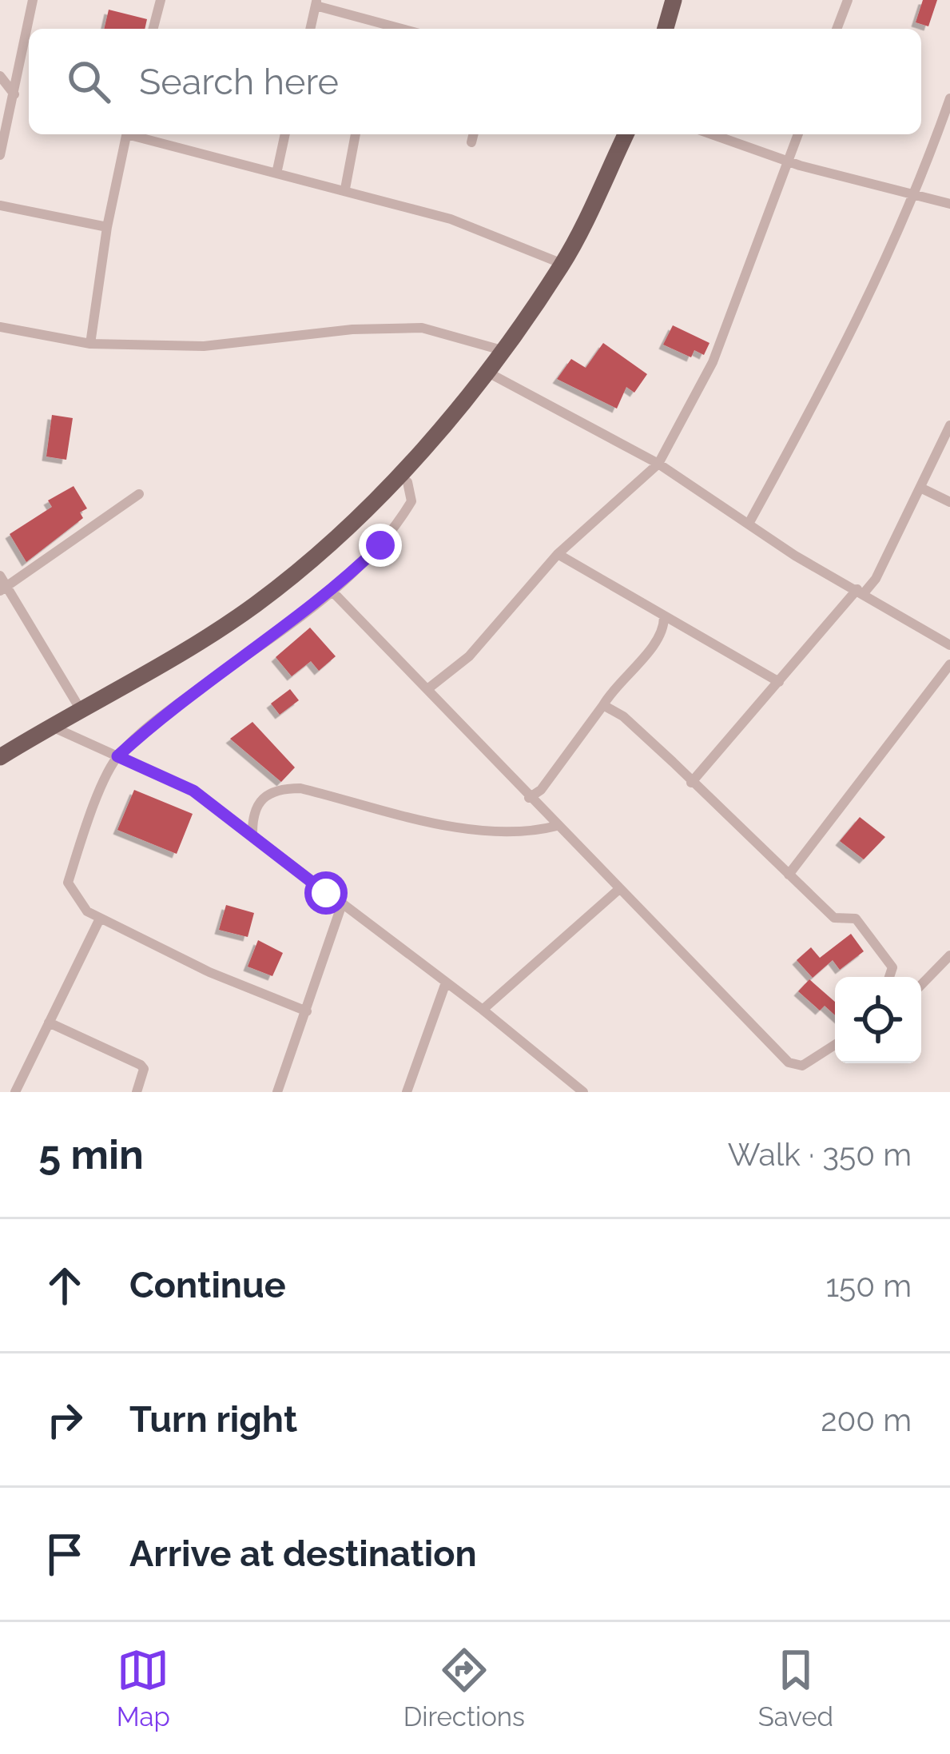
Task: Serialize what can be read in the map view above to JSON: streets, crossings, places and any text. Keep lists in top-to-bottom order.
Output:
{
  "page": {
    "search": "Search here",
    "heading": ["5 min", "Walk · 350 m"],
    "list": [
      ["Continue", "150 m"],
      ["Turn right", "200 m"],
      "Arrive at destination"
    ],
    "nav": ["Map", "Directions", "Saved"]
  }
}
